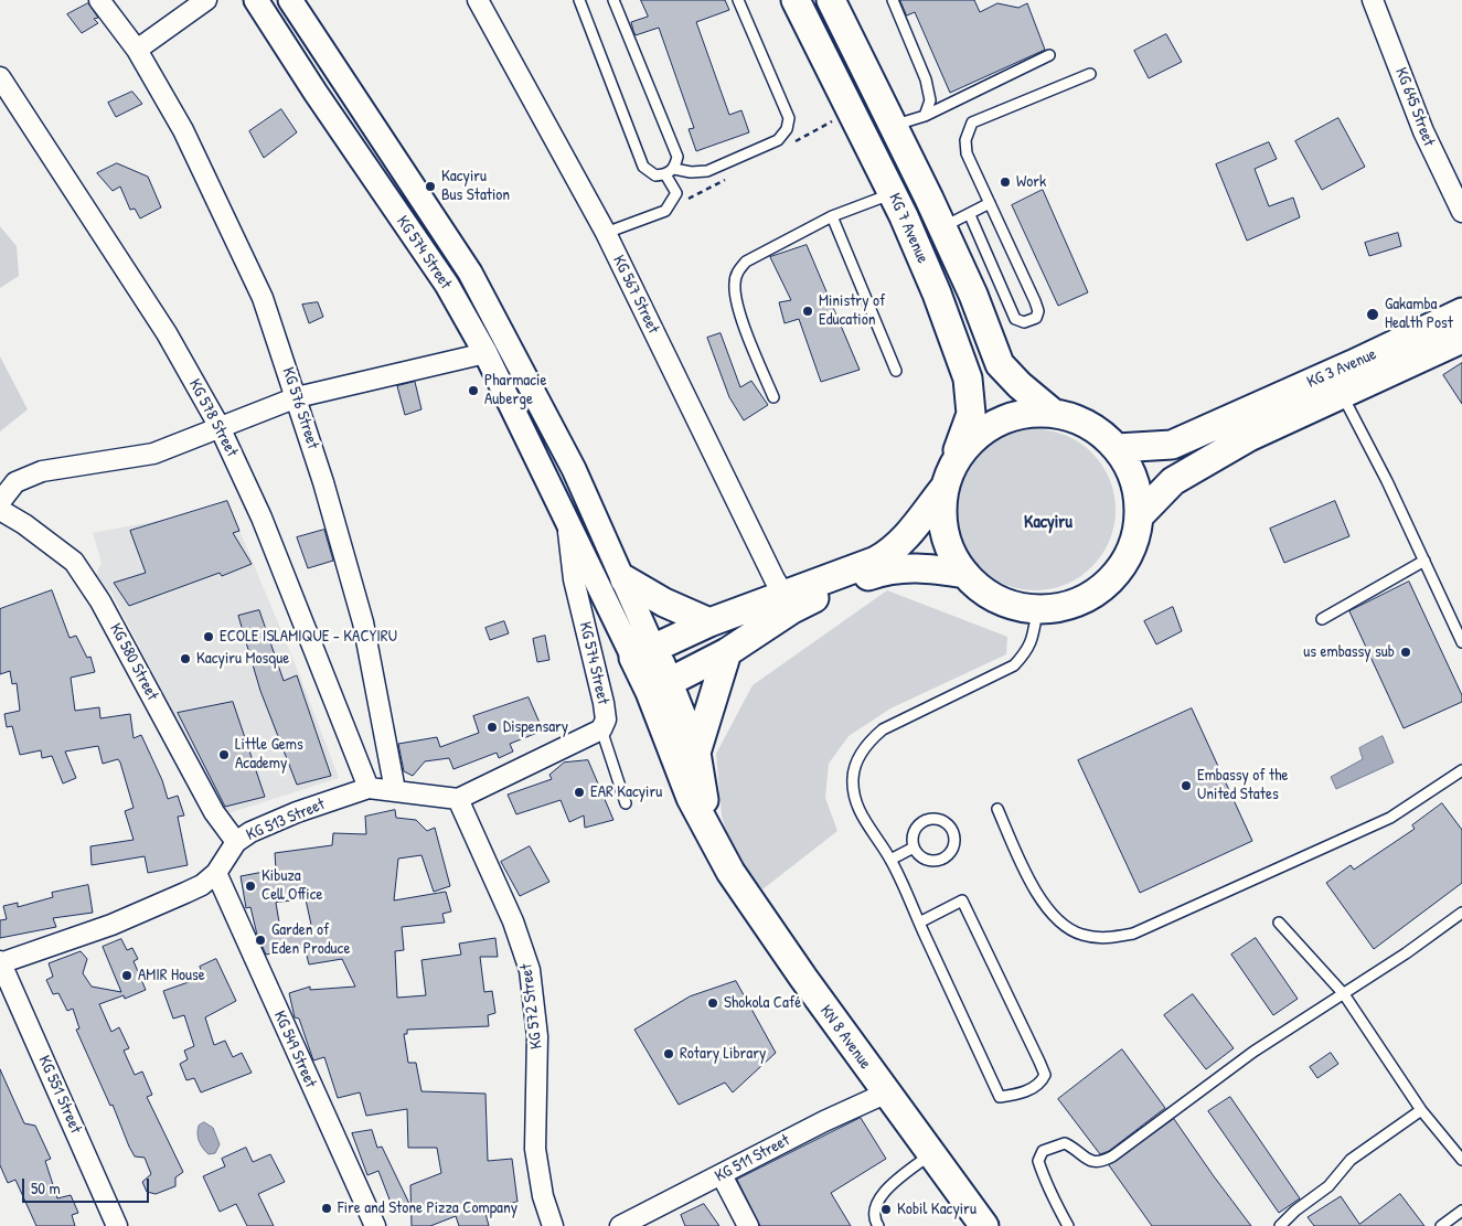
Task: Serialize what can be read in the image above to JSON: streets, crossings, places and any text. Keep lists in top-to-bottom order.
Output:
{
  "streets": {
    "main road": ["KG 7 Avenue", "KG 3 Avenue", "KN 8 Avenue"],
    "street": [
      "KG 645 Street",
      "KG 574 Street",
      "KG 567 Street",
      "KG 576 Street",
      "KG 578 Street",
      "KG 580 Street",
      "KG 513 Street",
      "KG 572 Street",
      "KG 549 Street",
      "KG 551 Street",
      "KG 511 Street"
    ]
  },
  "crossings": [
    ["KG 576 Street", "KG 513 Street"],
    ["KG 578 Street", "KG 513 Street"],
    ["KG 580 Street", "KG 513 Street"],
    ["KG 513 Street", "KG 572 Street"],
    ["KG 513 Street", "KG 549 Street"],
    ["KG 513 Street", "KG 551 Street"],
    ["KN 8 Avenue", "KG 511 Street"]
  ],
  "districts": ["Kacyiru"],
  "places": [
    "Work",
    "Kacyiru Bus Station",
    "Ministry of Education",
    "Gakamba Health Post",
    "Pharmacie Auberge",
    "ECOLE ISLAMIQUE - KACYIRU",
    "us embassy sub",
    "Kacyiru Mosque",
    "Dispensary",
    "Little Gems Academy",
    "Embassy of the United States",
    "EAR Kacyiru",
    "Kibuza Cell Office",
    "Garden of Eden Produce",
    "AMIR House",
    "Shokola Café",
    "Rotary Library",
    "Fire and Stone Pizza Company",
    "Kobil Kacyiru"
  ],
  "scale_bar": "50 m"
}
